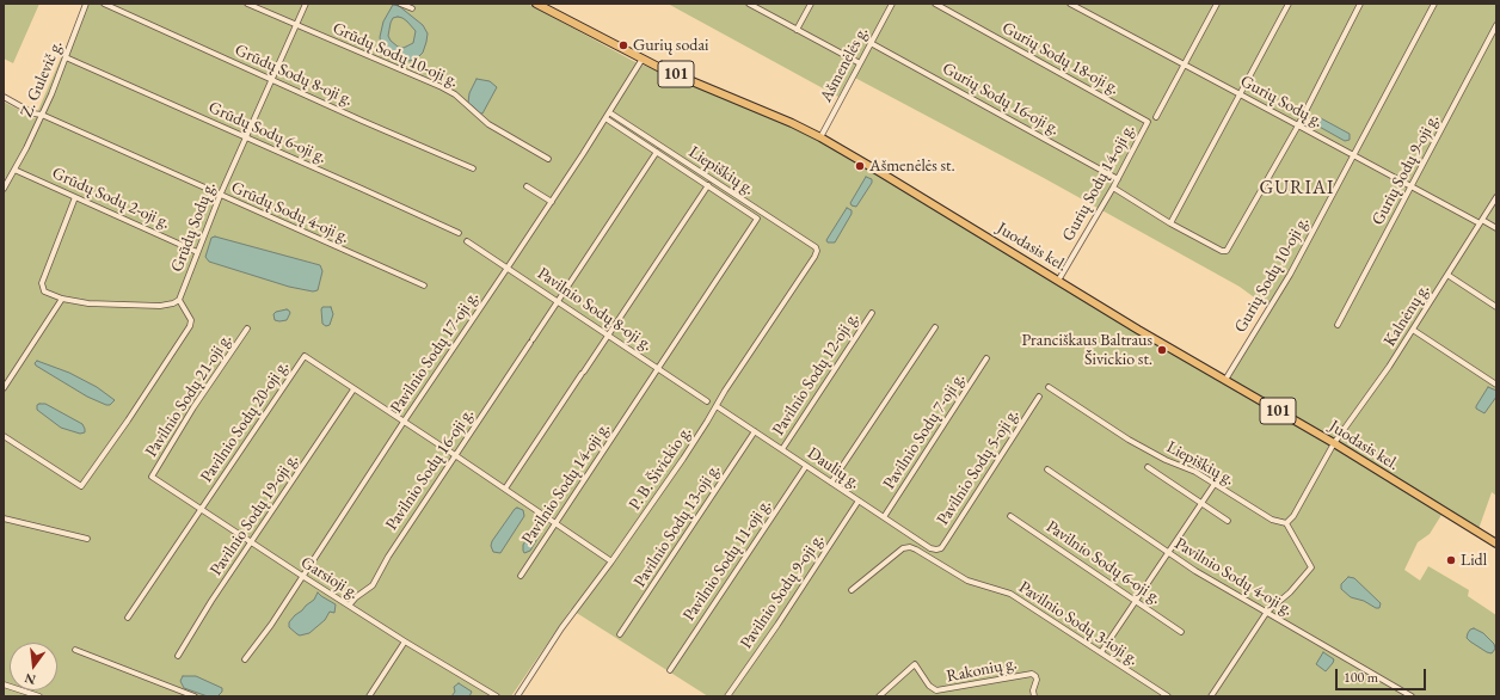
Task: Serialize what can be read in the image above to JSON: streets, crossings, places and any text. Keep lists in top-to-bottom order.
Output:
{
  "streets": {
    "main road": ["101", "Juodasis kel."],
    "street": [
      "Grūdų Sodų 10-oji g.",
      "Gurių Sodų 18-oji g.",
      "Ašmenėlės g.",
      "Grūdų Sodų 8-oji g.",
      "Z. Gulevič g.",
      "Gurių Sodų 16-oji g.",
      "Gurių Sodų g.",
      "Grūdų Sodų 6-oji g.",
      "Gurių Sodų 9-oji g.",
      "Liepiškių g.",
      "Gurių Sodų 14-oji g.",
      "Grūdų Sodų 2-oji g.",
      "Grūdų Sodų 4-oji g.",
      "Grūdų Sodų g.",
      "Gurių Sodų 10-oji g.",
      "Pavilnio Sodų 8-oji g.",
      "Kalnėnų g.",
      "Pavilnio Sodų 17-oji g.",
      "Pavilnio Sodų 12-oji g.",
      "Pavilnio Sodų 21-oji g.",
      "Pavilnio Sodų 20-oji g.",
      "Pavilnio Sodų 7-oji g.",
      "Pavilnio Sodų 5-oji g.",
      "P. B. Šivickio g.",
      "Daulių g.",
      "Pavilnio Sodų 16-oji g.",
      "Pavilnio Sodų 14-oji g.",
      "Pavilnio Sodų 19-oji g.",
      "Pavilnio Sodų 13-oji g.",
      "Pavilnio Sodų 11-oji g.",
      "Pavilnio Sodų 6-oji g.",
      "Pavilnio Sodų 4-oji g.",
      "Garsioji g.",
      "Pavilnio Sodų 9-oji g.",
      "Pavilnio Sodų 3-ioji g.",
      "Rakonių g."
    ]
  },
  "crossings": [
    ["Grūdų Sodų 10-oji g.", "Grūdų Sodų g."],
    ["Gurių Sodų 18-oji g.", "Gurių Sodų 14-oji g."],
    ["Ašmenėlės g.", "Gurių Sodų 16-oji g."],
    ["Ašmenėlės g.", "Juodasis kel."],
    ["Grūdų Sodų 8-oji g.", "Grūdų Sodų g."],
    ["Z. Gulevič g.", "Grūdų Sodų 6-oji g."],
    ["Z. Gulevič g.", "Grūdų Sodų 2-oji g."],
    ["Z. Gulevič g.", "Grūdų Sodų 4-oji g."],
    ["Gurių Sodų 16-oji g.", "Gurių Sodų 14-oji g."],
    ["Gurių Sodų g.", "Gurių Sodų 9-oji g."],
    ["Gurių Sodų g.", "Gurių Sodų 14-oji g."],
    ["Gurių Sodų g.", "Gurių Sodų 10-oji g."],
    ["Gurių Sodų g.", "Kalnėnų g."],
    ["Grūdų Sodų 6-oji g.", "Grūdų Sodų g."],
    ["Liepiškių g.", "Pavilnio Sodų 17-oji g."],
    ["Liepiškių g.", "P. B. Šivickio g."],
    ["Gurių Sodų 14-oji g.", "Juodasis kel."],
    ["Grūdų Sodų 2-oji g.", "Grūdų Sodų g."],
    ["Grūdų Sodų 4-oji g.", "Grūdų Sodų g."],
    ["Juodasis kel.", "Gurių Sodų 10-oji g."],
    ["Juodasis kel.", "Kalnėnų g."],
    ["Juodasis kel.", "Pavilnio Sodų 17-oji g."],
    ["Pavilnio Sodų 8-oji g.", "Pavilnio Sodų 17-oji g."],
    ["Pavilnio Sodų 8-oji g.", "Pavilnio Sodų 16-oji g."],
    ["Pavilnio Sodų 8-oji g.", "Pavilnio Sodų 14-oji g."],
    ["Pavilnio Sodų 17-oji g.", "Pavilnio Sodų 20-oji g."],
    ["Pavilnio Sodų 17-oji g.", "Garsioji g."],
    ["Pavilnio Sodų 12-oji g.", "Daulių g."],
    ["Pavilnio Sodų 21-oji g.", "Garsioji g."],
    ["Pavilnio Sodų 20-oji g.", "P. B. Šivickio g."],
    ["Pavilnio Sodų 20-oji g.", "Pavilnio Sodų 16-oji g."],
    ["Pavilnio Sodų 20-oji g.", "Pavilnio Sodų 14-oji g."],
    ["Pavilnio Sodų 20-oji g.", "Pavilnio Sodų 19-oji g."],
    ["Pavilnio Sodų 20-oji g.", "Garsioji g."],
    ["Pavilnio Sodų 7-oji g.", "Daulių g."],
    ["Pavilnio Sodų 5-oji g.", "Daulių g."],
    ["P. B. Šivickio g.", "Daulių g."],
    ["Daulių g.", "Pavilnio Sodų 13-oji g."],
    ["Daulių g.", "Pavilnio Sodų 11-oji g."],
    ["Daulių g.", "Pavilnio Sodų 9-oji g."],
    ["Pavilnio Sodų 16-oji g.", "Garsioji g."],
    ["Pavilnio Sodų 19-oji g.", "Garsioji g."]
  ],
  "districts": ["GURIAI"],
  "places": [
    "Gurių sodai",
    "Ašmenėlės st.",
    "Pranciškaus Baltraus Šivickio st.",
    "Lidl"
  ],
  "scale_bar": "100 m",
  "north": "bottom"
}
